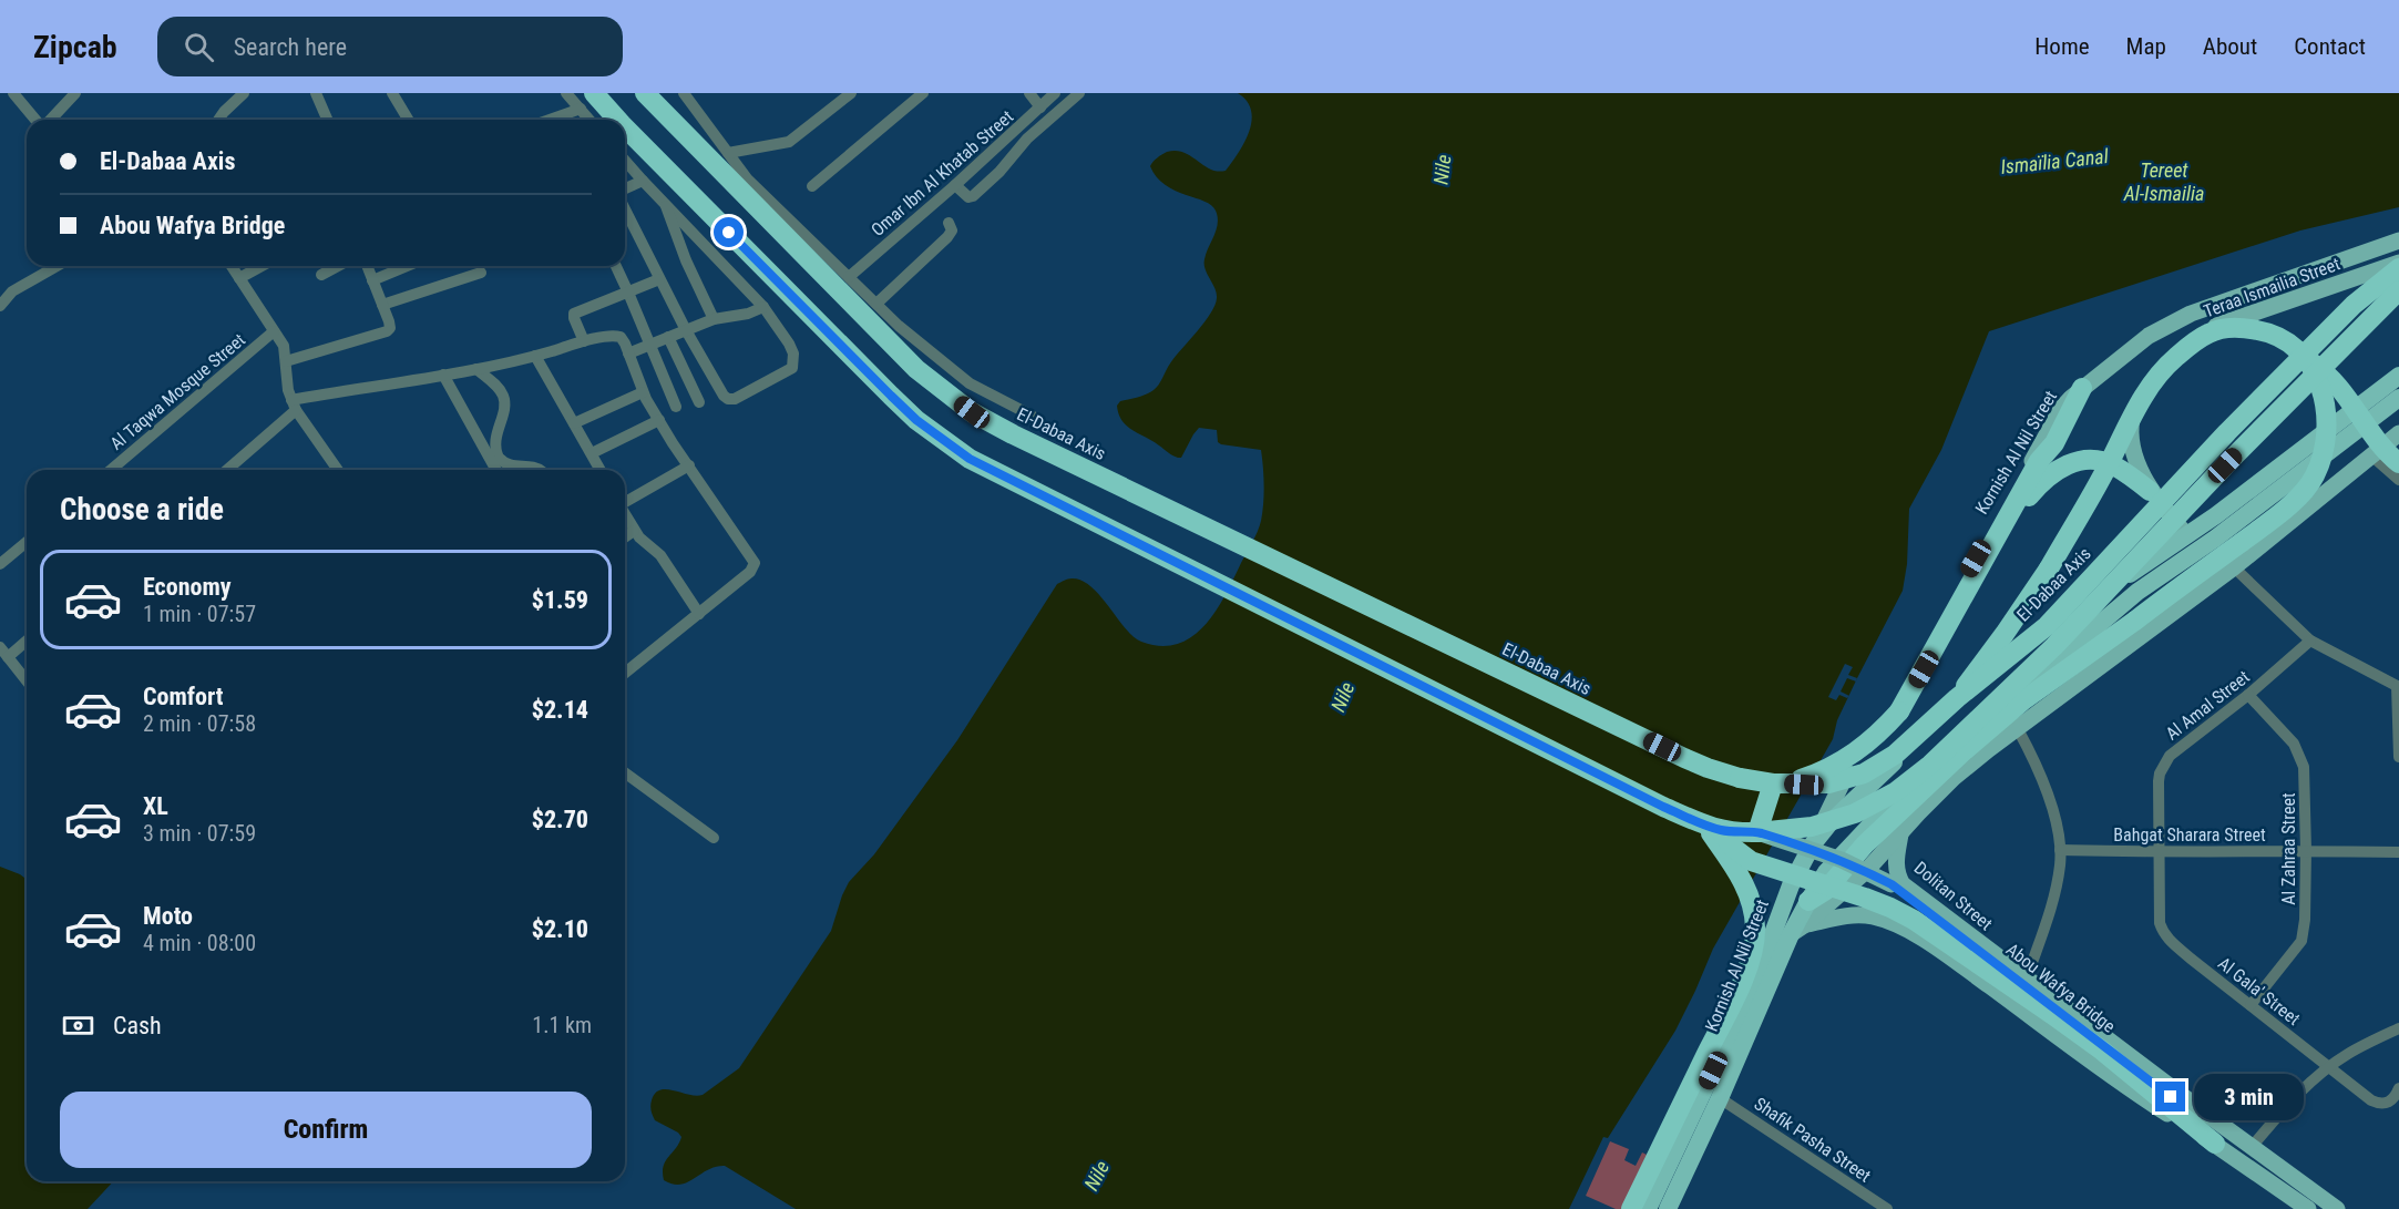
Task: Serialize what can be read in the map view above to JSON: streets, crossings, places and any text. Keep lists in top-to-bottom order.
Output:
{
  "streets": {
    "highway": ["El-Dabaa Axis", "Kornish Al Nil Street"],
    "main road": ["Teraa Ismailia Street", "Dolitan Street", "Abou Wafya Bridge"],
    "street": [
      "Omar Ibn Al Khatab Street",
      "Al Taqwa Mosque Street",
      "Al Amal Street",
      "Bahgat Sharara Street",
      "Al Zahraa Street",
      "Al Gala' Street",
      "Shafik Pasha Street"
    ]
  },
  "crossings": [
    ["Teraa Ismailia Street", "Kornish Al Nil Street"],
    ["Kornish Al Nil Street", "Dolitan Street"],
    ["Kornish Al Nil Street", "Shafik Pasha Street"],
    ["Al Amal Street", "Bahgat Sharara Street"],
    ["Al Amal Street", "Al Zahraa Street"],
    ["Al Amal Street", "Al Gala' Street"],
    ["Bahgat Sharara Street", "Al Zahraa Street"],
    ["Bahgat Sharara Street", "Al Gala' Street"],
    ["Al Zahraa Street", "Al Gala' Street"]
  ],
  "water": ["Ismaïlia Canal", "Nile", "Tereet Al-Ismailia"],
  "page": {
    "header": "Zipcab",
    "search": "Search here",
    "nav": [
      "Home",
      "Map",
      "About",
      "Contact"
    ],
    "banner": ["El-Dabaa Axis", "Abou Wafya Bridge"],
    "heading": "Choose a ride",
    "list": [
      {
        "name": "Economy",
        "note": "1 min · 07:57",
        "value": "$1.59"
      },
      {
        "name": "Comfort",
        "note": "2 min · 07:58",
        "value": "$2.14"
      },
      {
        "name": "XL",
        "note": "3 min · 07:59",
        "value": "$2.70"
      },
      {
        "name": "Moto",
        "note": "4 min · 08:00",
        "value": "$2.10"
      }
    ],
    "pay": ["Cash", "1.1 km"],
    "bubble": "3 min",
    "buttons": "Confirm"
  }
}
